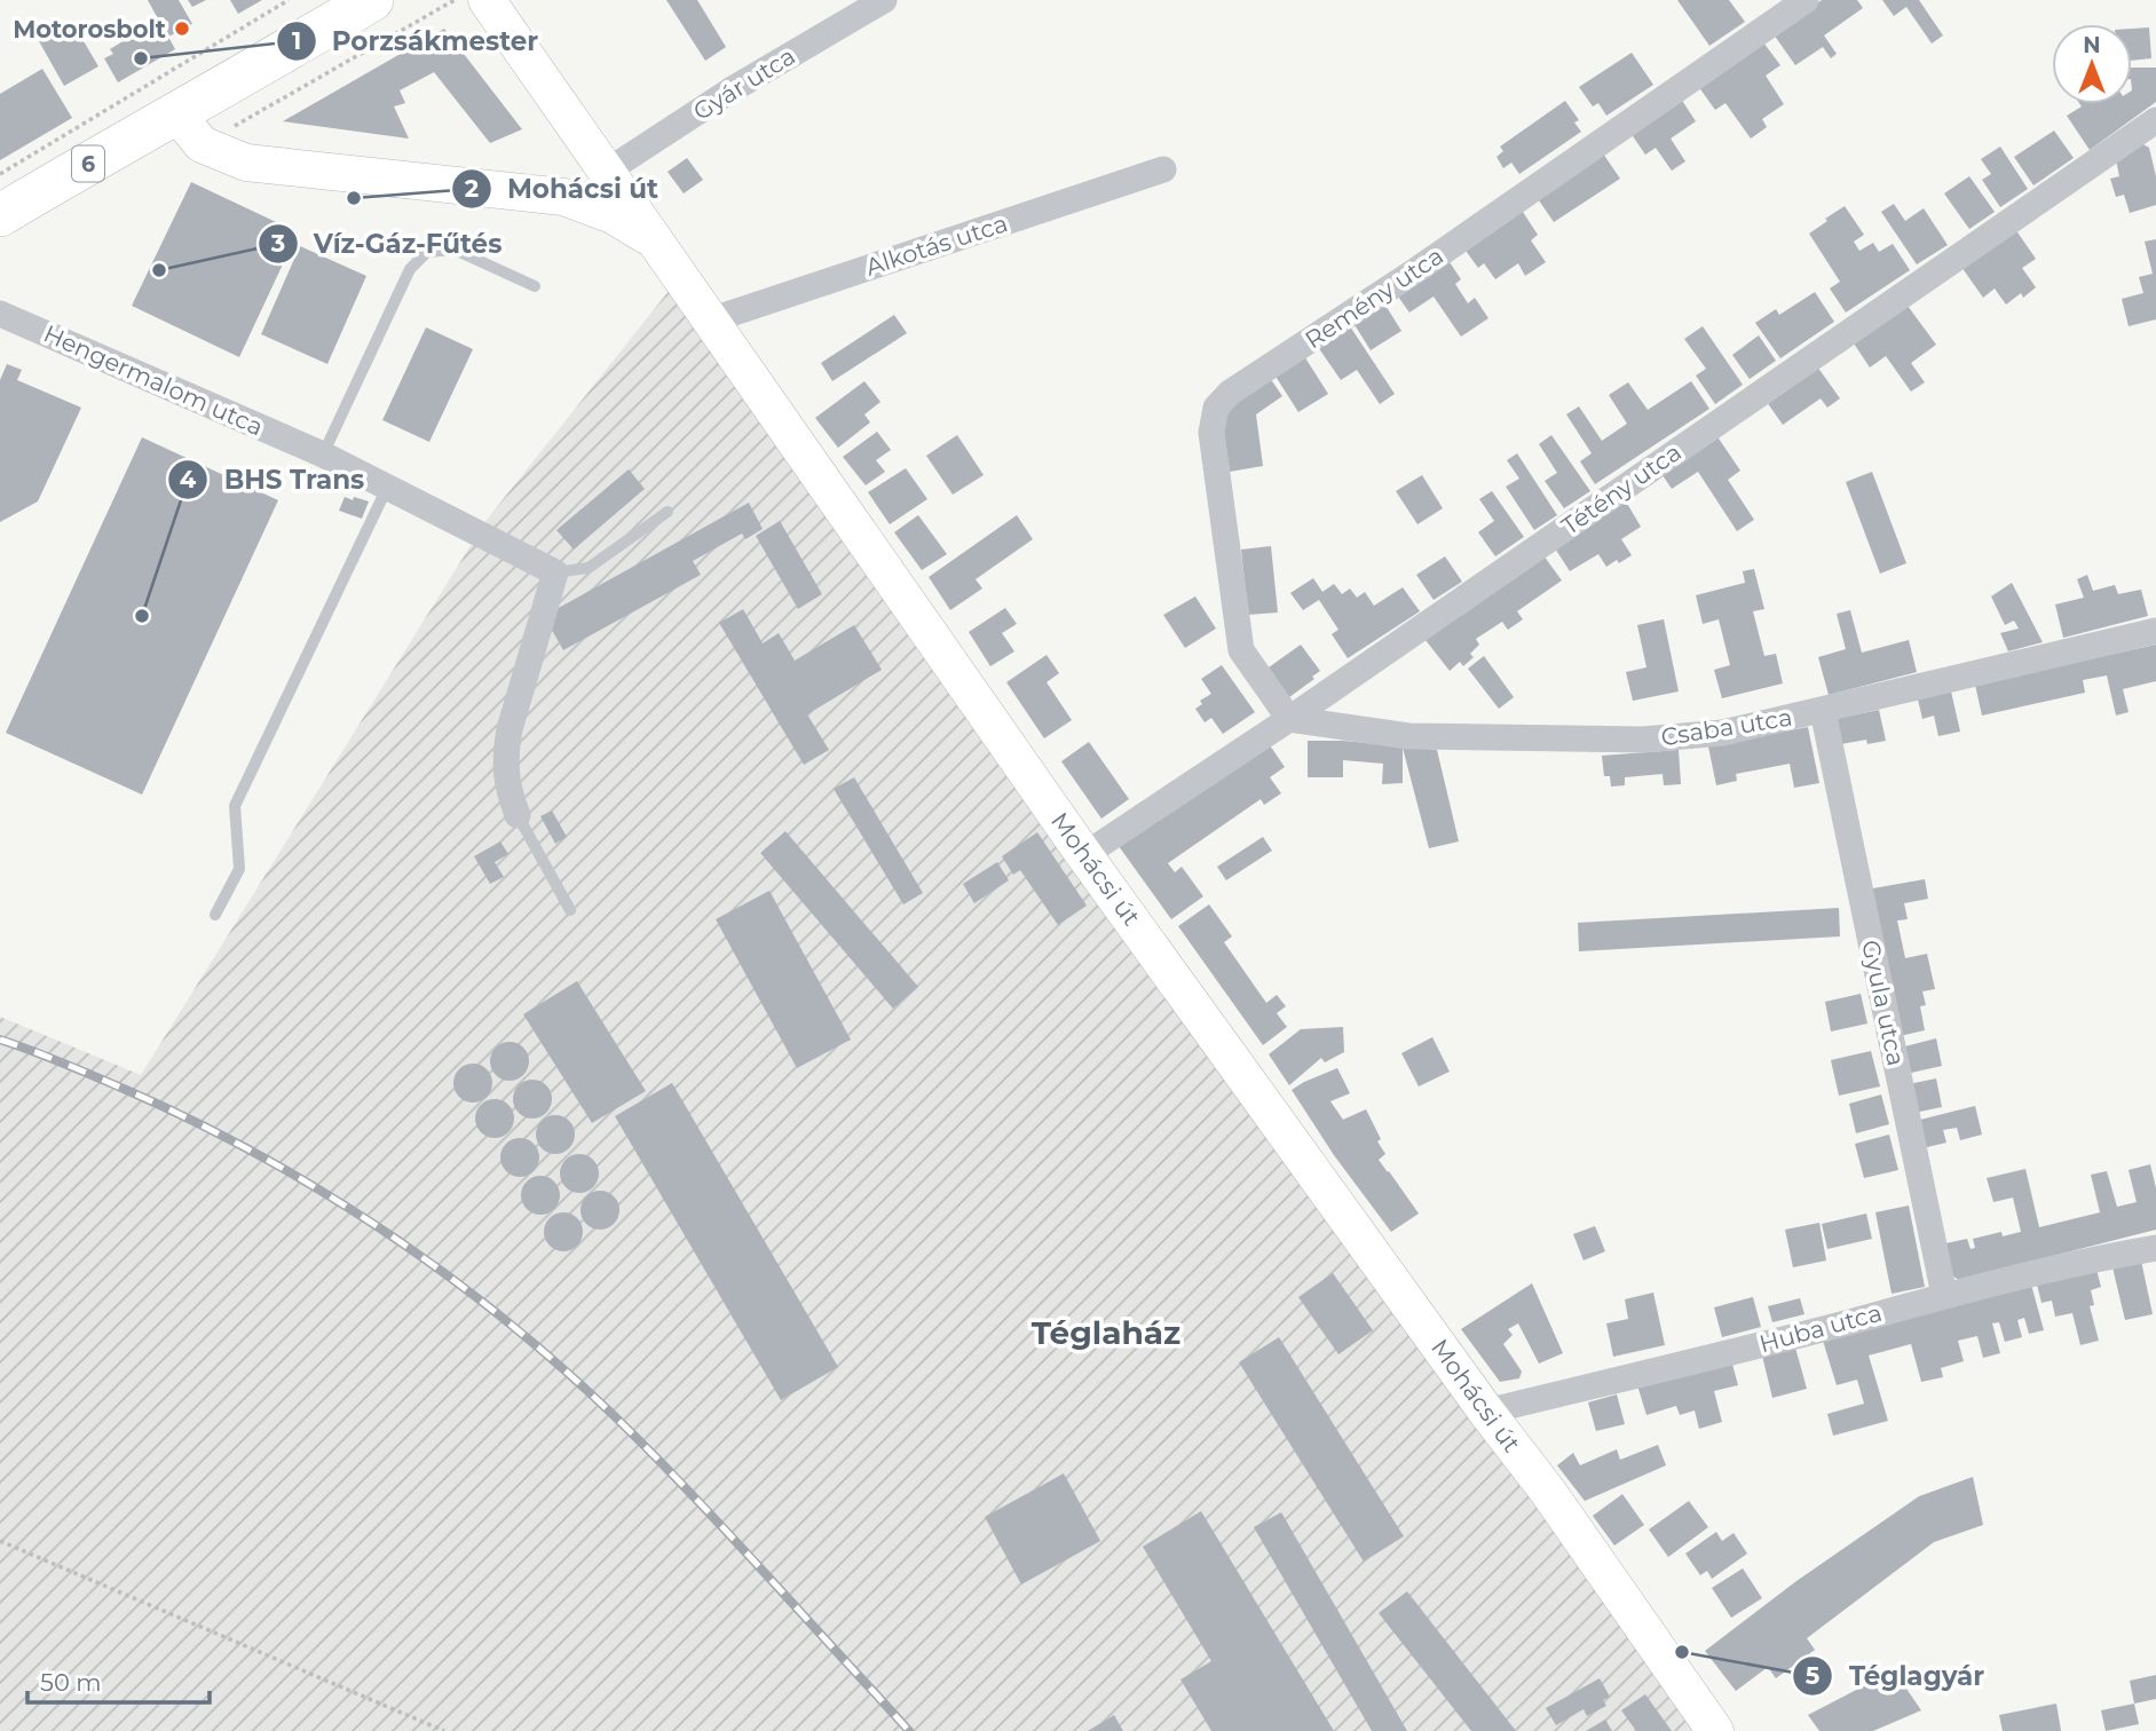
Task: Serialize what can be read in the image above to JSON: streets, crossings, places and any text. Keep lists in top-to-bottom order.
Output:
{
  "streets": {
    "main road": ["6", "Mohácsi út"],
    "street": [
      "Gyár utca",
      "Alkotás utca",
      "Remény utca",
      "Hengermalom utca",
      "Tétény utca",
      "Csaba utca",
      "Gyula utca",
      "Huba utca"
    ]
  },
  "crossings": [
    ["Gyár utca", "Mohácsi út"],
    ["Alkotás utca", "Mohácsi út"],
    ["Remény utca", "Tétény utca"],
    ["Remény utca", "Csaba utca"],
    ["Tétény utca", "Csaba utca"],
    ["Tétény utca", "Mohácsi út"],
    ["Csaba utca", "Gyula utca"],
    ["Mohácsi út", "Huba utca"],
    ["Gyula utca", "Huba utca"]
  ],
  "districts": ["Téglaház"],
  "places": [
    "Motorosbolt",
    "Porzsákmester",
    "Mohácsi út",
    "Víz-Gáz-Fűtés",
    "BHS Trans",
    "Téglagyár"
  ],
  "scale_bar": "50 m",
  "north": "top"
}
